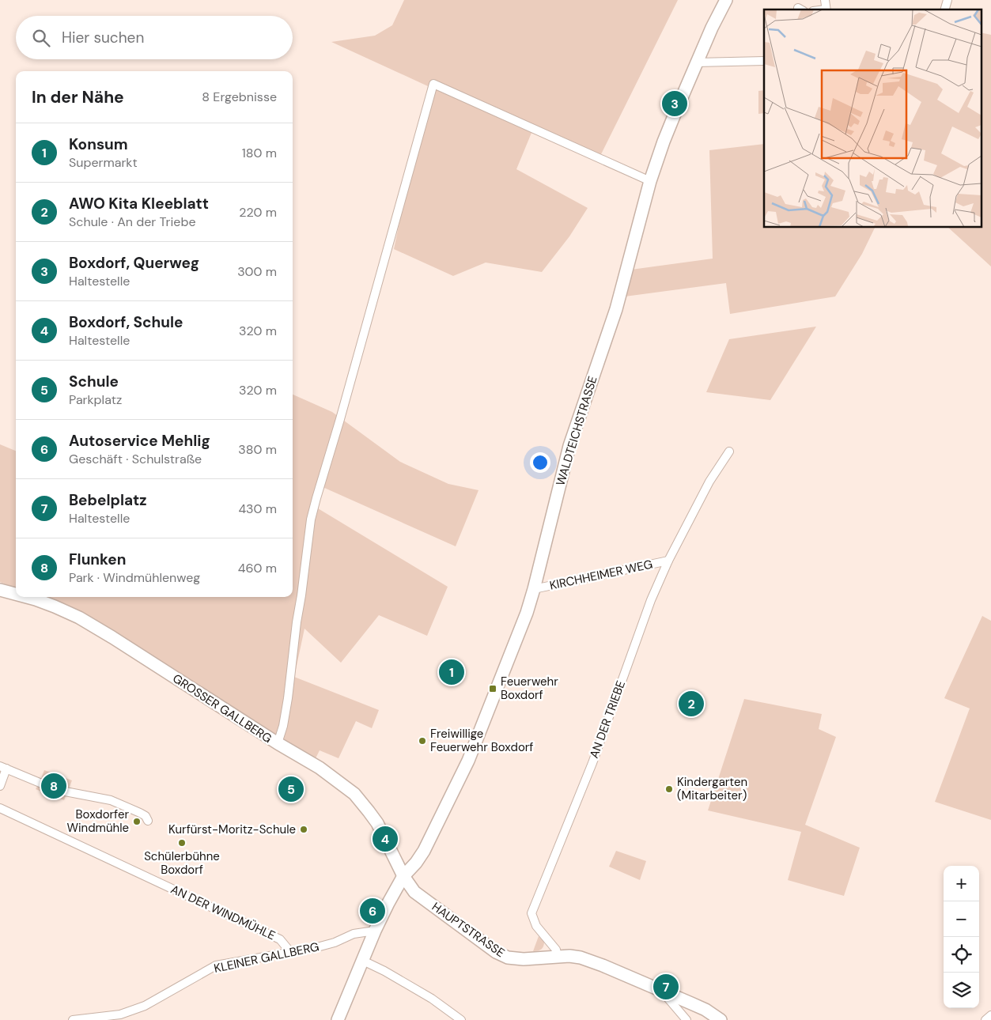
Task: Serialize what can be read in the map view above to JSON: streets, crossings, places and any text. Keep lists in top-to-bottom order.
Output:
{
  "streets": {
    "street": [
      "WALDTEICHSTRASSE",
      "KIRCHHEIMER WEG",
      "GROSSER GALLBERG",
      "AN DER TRIEBE",
      "AN DER WINDMÜHLE",
      "HAUPTSTRASSE",
      "KLEINER GALLBERG"
    ]
  },
  "crossings": [
    ["WALDTEICHSTRASSE", "KIRCHHEIMER WEG"],
    ["WALDTEICHSTRASSE", "GROSSER GALLBERG"],
    ["WALDTEICHSTRASSE", "HAUPTSTRASSE"],
    ["WALDTEICHSTRASSE", "KLEINER GALLBERG"],
    ["KIRCHHEIMER WEG", "AN DER TRIEBE"],
    ["GROSSER GALLBERG", "HAUPTSTRASSE"],
    ["AN DER TRIEBE", "HAUPTSTRASSE"],
    ["AN DER WINDMÜHLE", "KLEINER GALLBERG"]
  ],
  "places": {
    "transit": ["Feuerwehr Boxdorf"],
    "other": [
      "Freiwillige Feuerwehr Boxdorf",
      "Kindergarten (Mitarbeiter)",
      "Boxdorfer Windmühle",
      "Kurfürst-Moritz-Schule",
      "Schülerbühne Boxdorf"
    ]
  },
  "page": {
    "search": "Hier suchen",
    "heading": ["In der Nähe", "8 Ergebnisse"],
    "pins": [
      "3",
      "1",
      "2",
      "8",
      "5",
      "4",
      "6",
      "7"
    ],
    "list": [
      {
        "mark": "1",
        "name": "Konsum",
        "note": "Supermarkt",
        "value": "180 m"
      },
      {
        "mark": "2",
        "name": "AWO Kita Kleeblatt",
        "note": "Schule · An der Triebe",
        "value": "220 m"
      },
      {
        "mark": "3",
        "name": "Boxdorf, Querweg",
        "note": "Haltestelle",
        "value": "300 m"
      },
      {
        "mark": "4",
        "name": "Boxdorf, Schule",
        "note": "Haltestelle",
        "value": "320 m"
      },
      {
        "mark": "5",
        "name": "Schule",
        "note": "Parkplatz",
        "value": "320 m"
      },
      {
        "mark": "6",
        "name": "Autoservice Mehlig",
        "note": "Geschäft · Schulstraße",
        "value": "380 m"
      },
      {
        "mark": "7",
        "name": "Bebelplatz",
        "note": "Haltestelle",
        "value": "430 m"
      },
      {
        "mark": "8",
        "name": "Flunken",
        "note": "Park · Windmühlenweg",
        "value": "460 m"
      }
    ],
    "map_buttons": ["+", "−"]
  }
}
